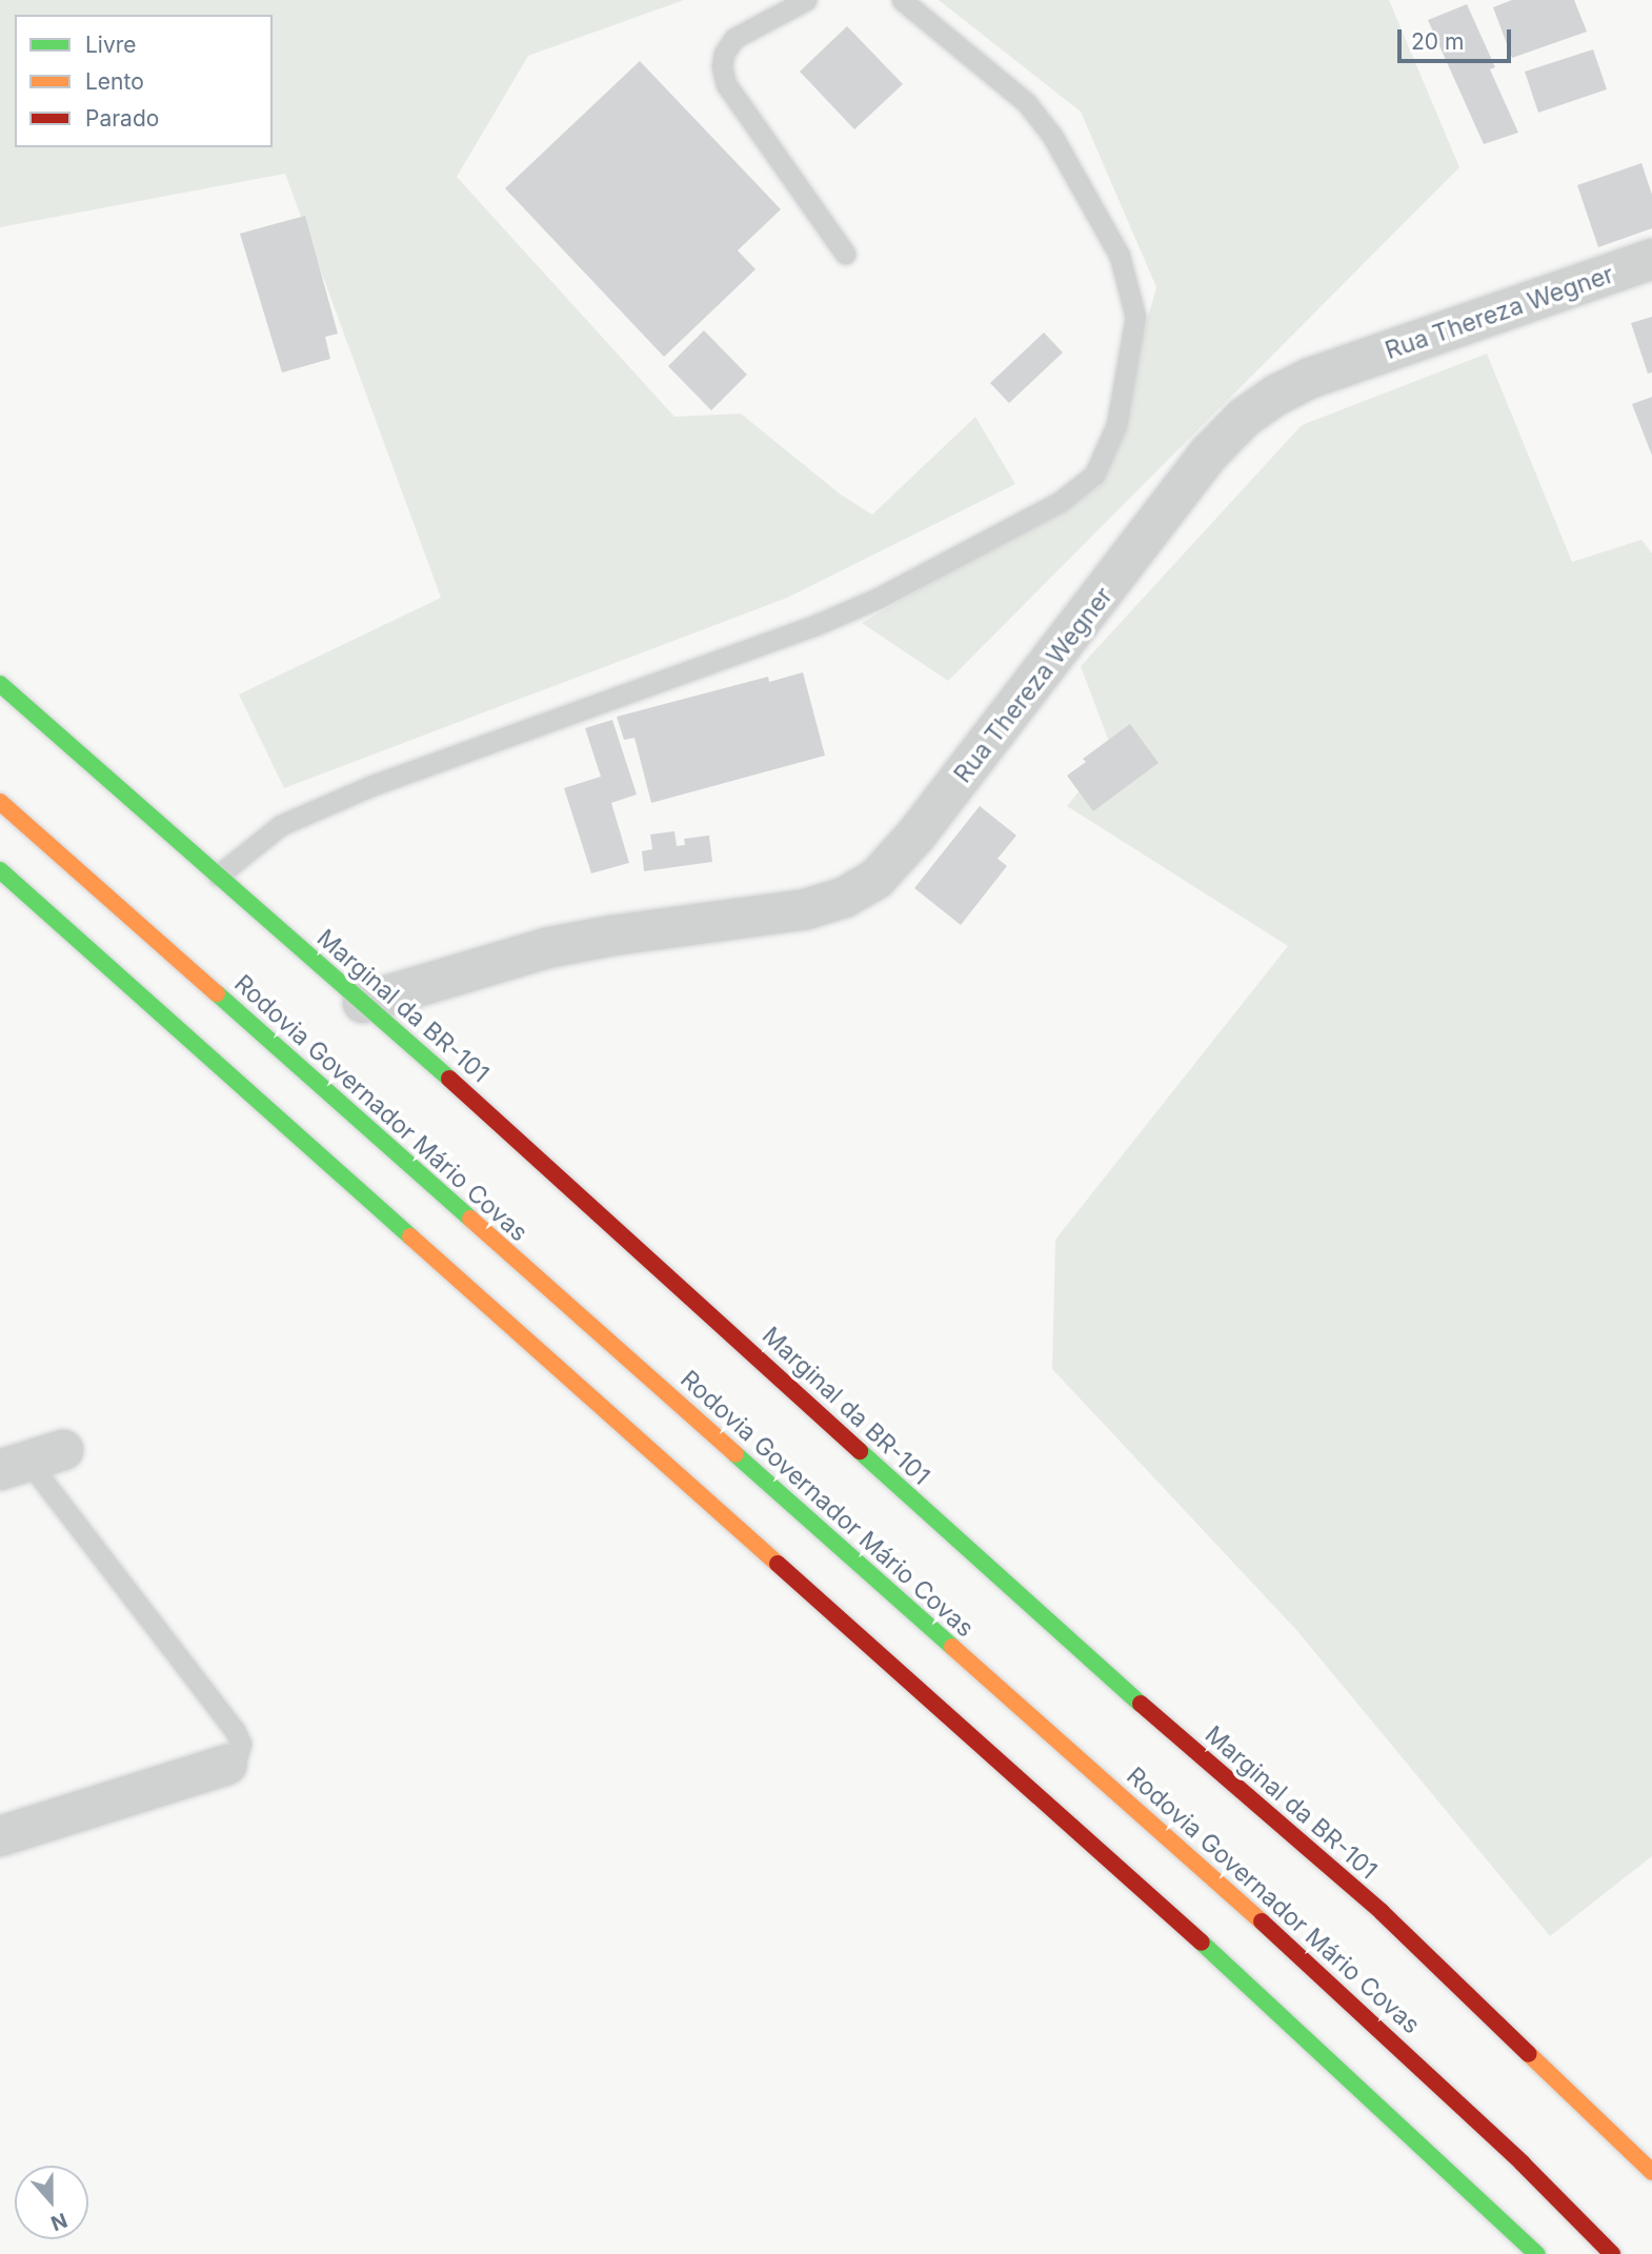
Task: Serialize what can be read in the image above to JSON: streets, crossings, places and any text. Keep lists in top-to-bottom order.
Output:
{
  "streets": {
    "main road": ["Marginal da BR-101", "Rodovia Governador Mário Covas"],
    "street": ["Rua Thereza Wegner"]
  },
  "crossings": [
    ["Rua Thereza Wegner", "Marginal da BR-101"]
  ],
  "legend": ["Livre", "Lento", "Parado"],
  "scale_bar": "20 m",
  "north": "bottom"
}
